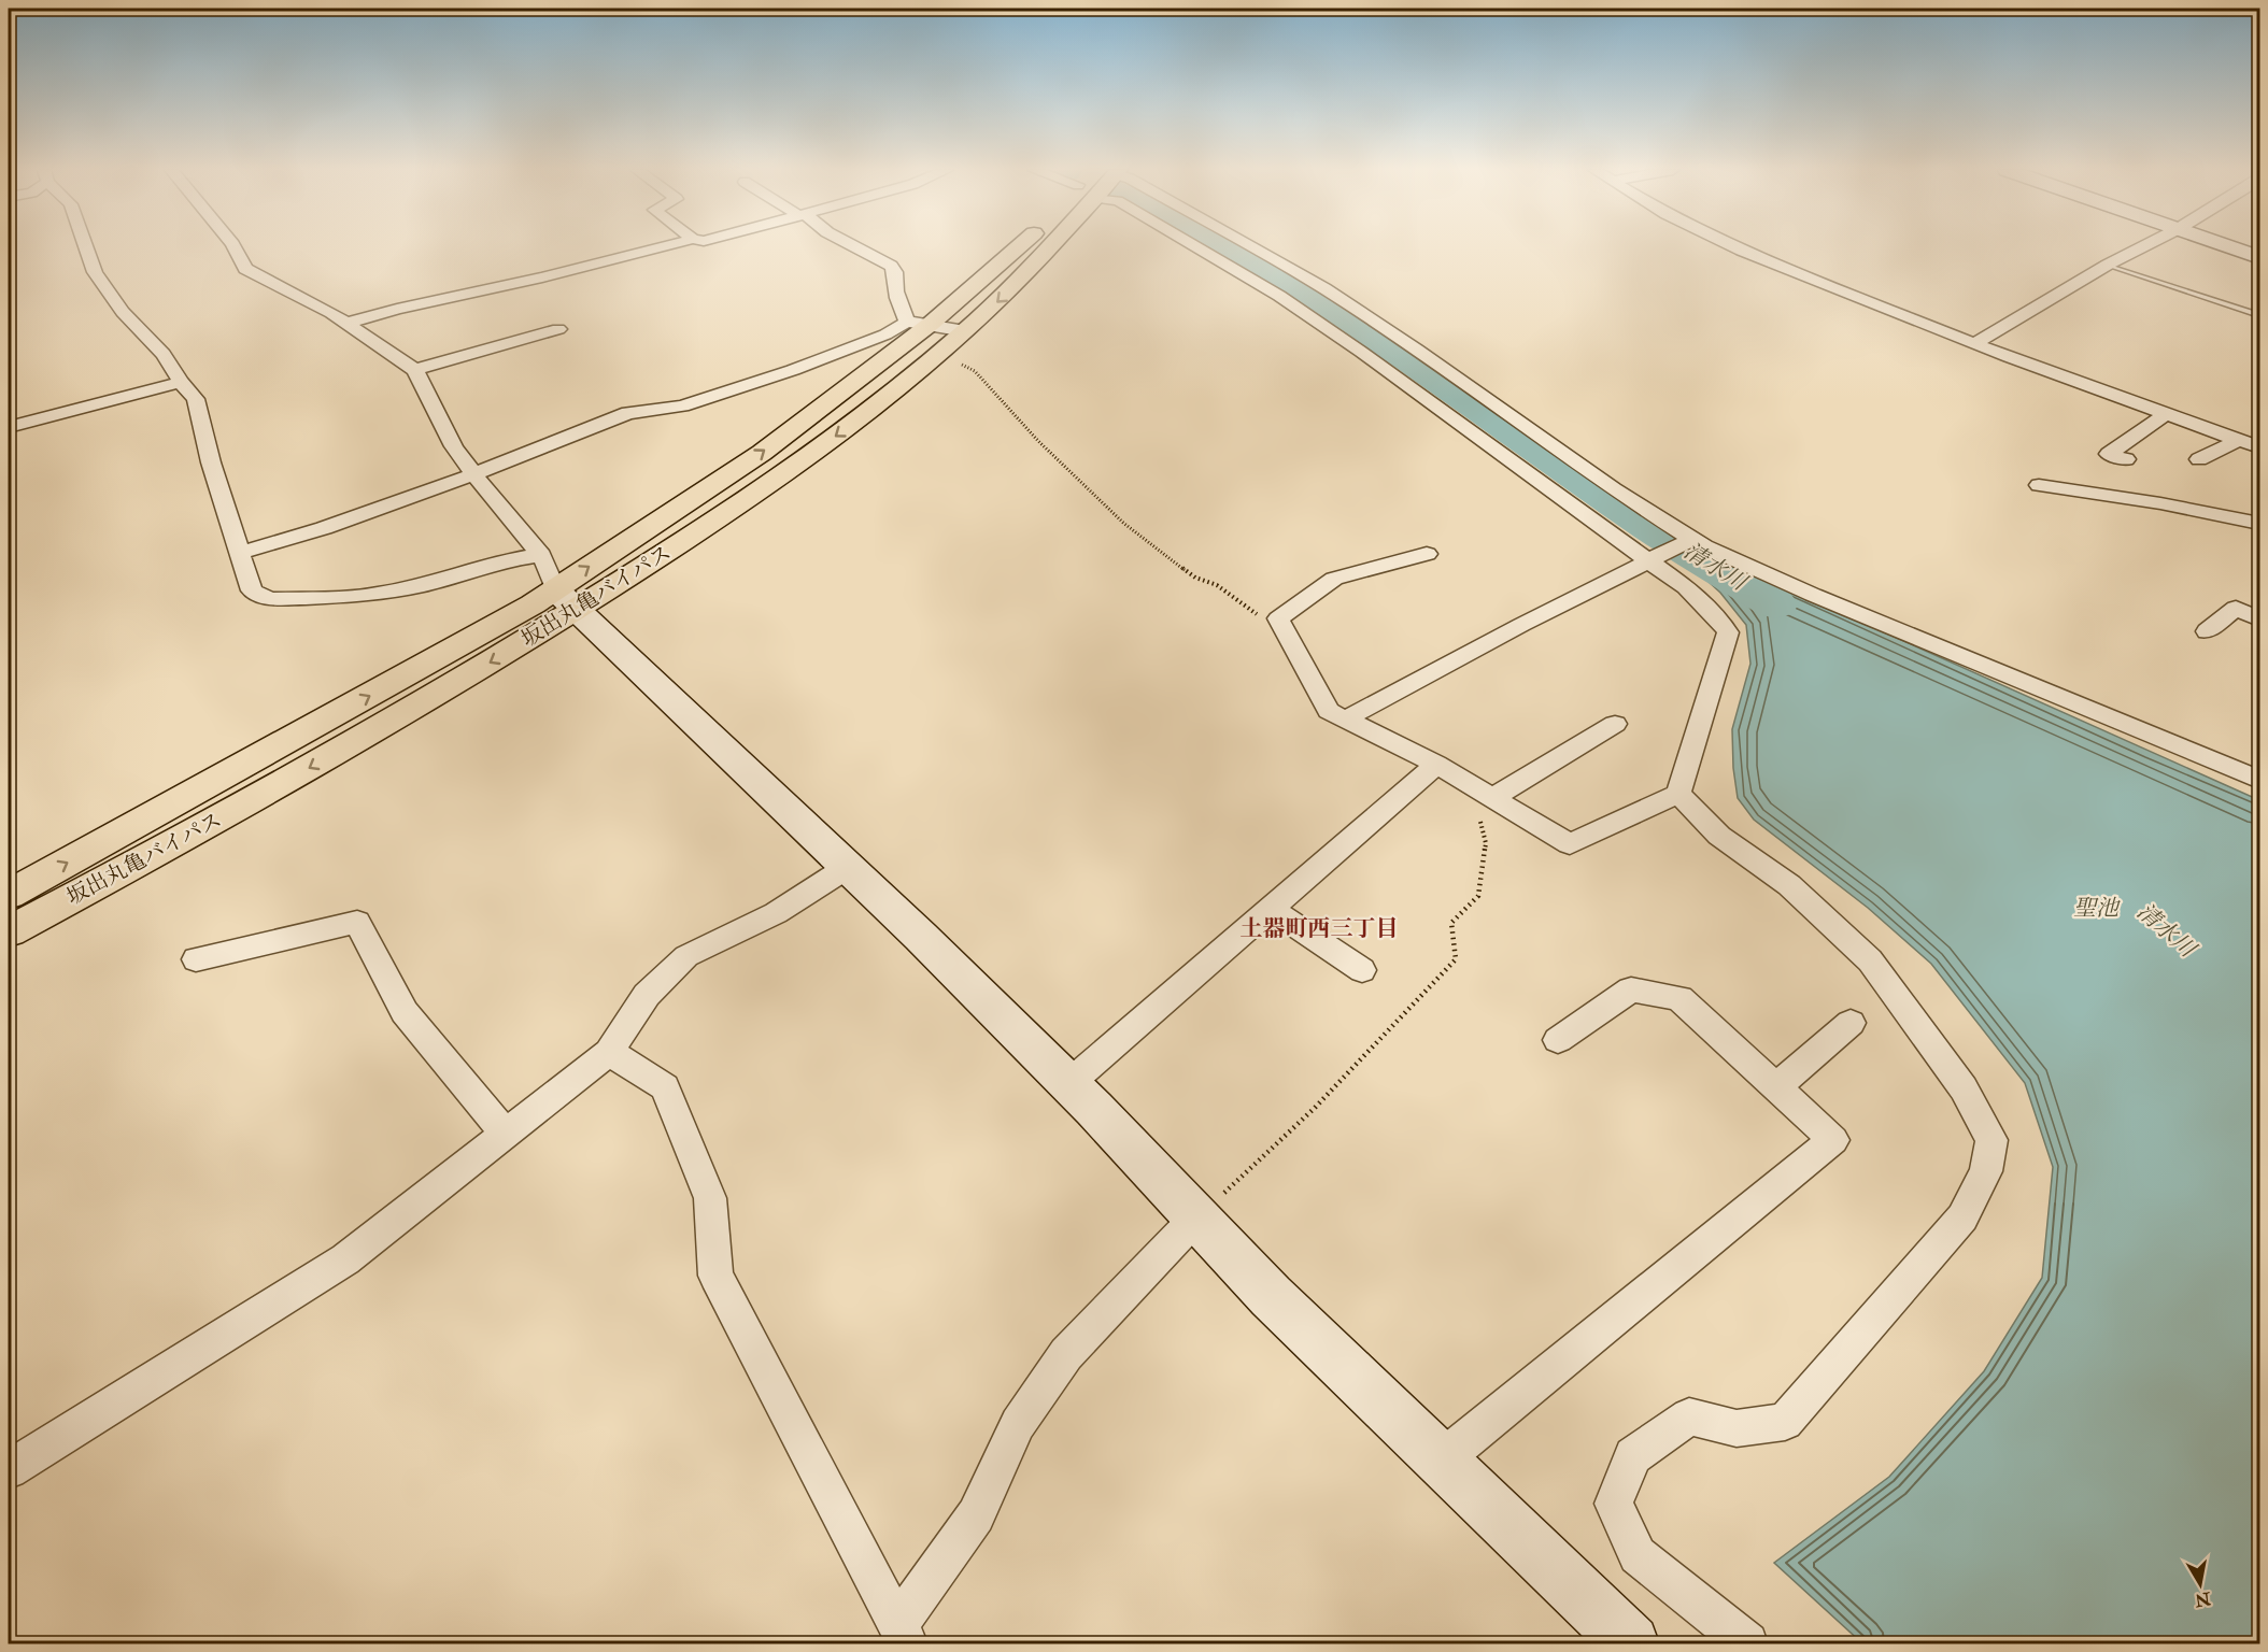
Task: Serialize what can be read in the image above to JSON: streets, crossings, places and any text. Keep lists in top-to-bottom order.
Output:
{
  "streets": {
    "highway": ["坂出丸亀バイパス"]
  },
  "districts": ["土器町西三丁目"],
  "water": ["清水川", "聖池"],
  "north": "bottom"
}
